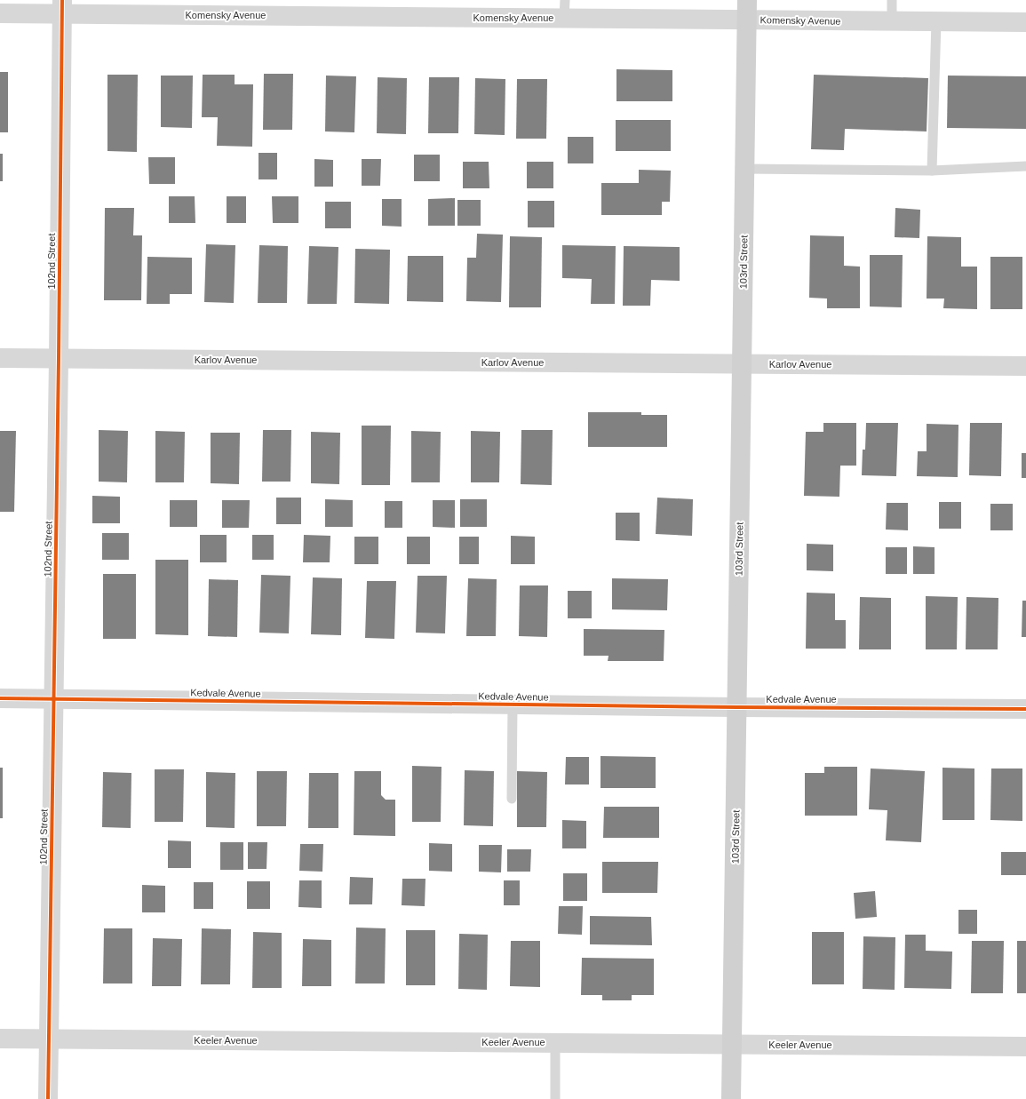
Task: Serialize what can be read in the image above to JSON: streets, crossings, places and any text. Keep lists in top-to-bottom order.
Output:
{
  "streets": {
    "main road": ["103rd Street"],
    "street": [
      "Komensky Avenue",
      "102nd Street",
      "Karlov Avenue",
      "Kedvale Avenue",
      "Keeler Avenue"
    ]
  },
  "crossings": [
    ["Komensky Avenue", "102nd Street"],
    ["Komensky Avenue", "103rd Street"],
    ["102nd Street", "Karlov Avenue"],
    ["102nd Street", "Kedvale Avenue"],
    ["102nd Street", "Keeler Avenue"],
    ["103rd Street", "Karlov Avenue"],
    ["103rd Street", "Kedvale Avenue"],
    ["103rd Street", "Keeler Avenue"]
  ]
}
